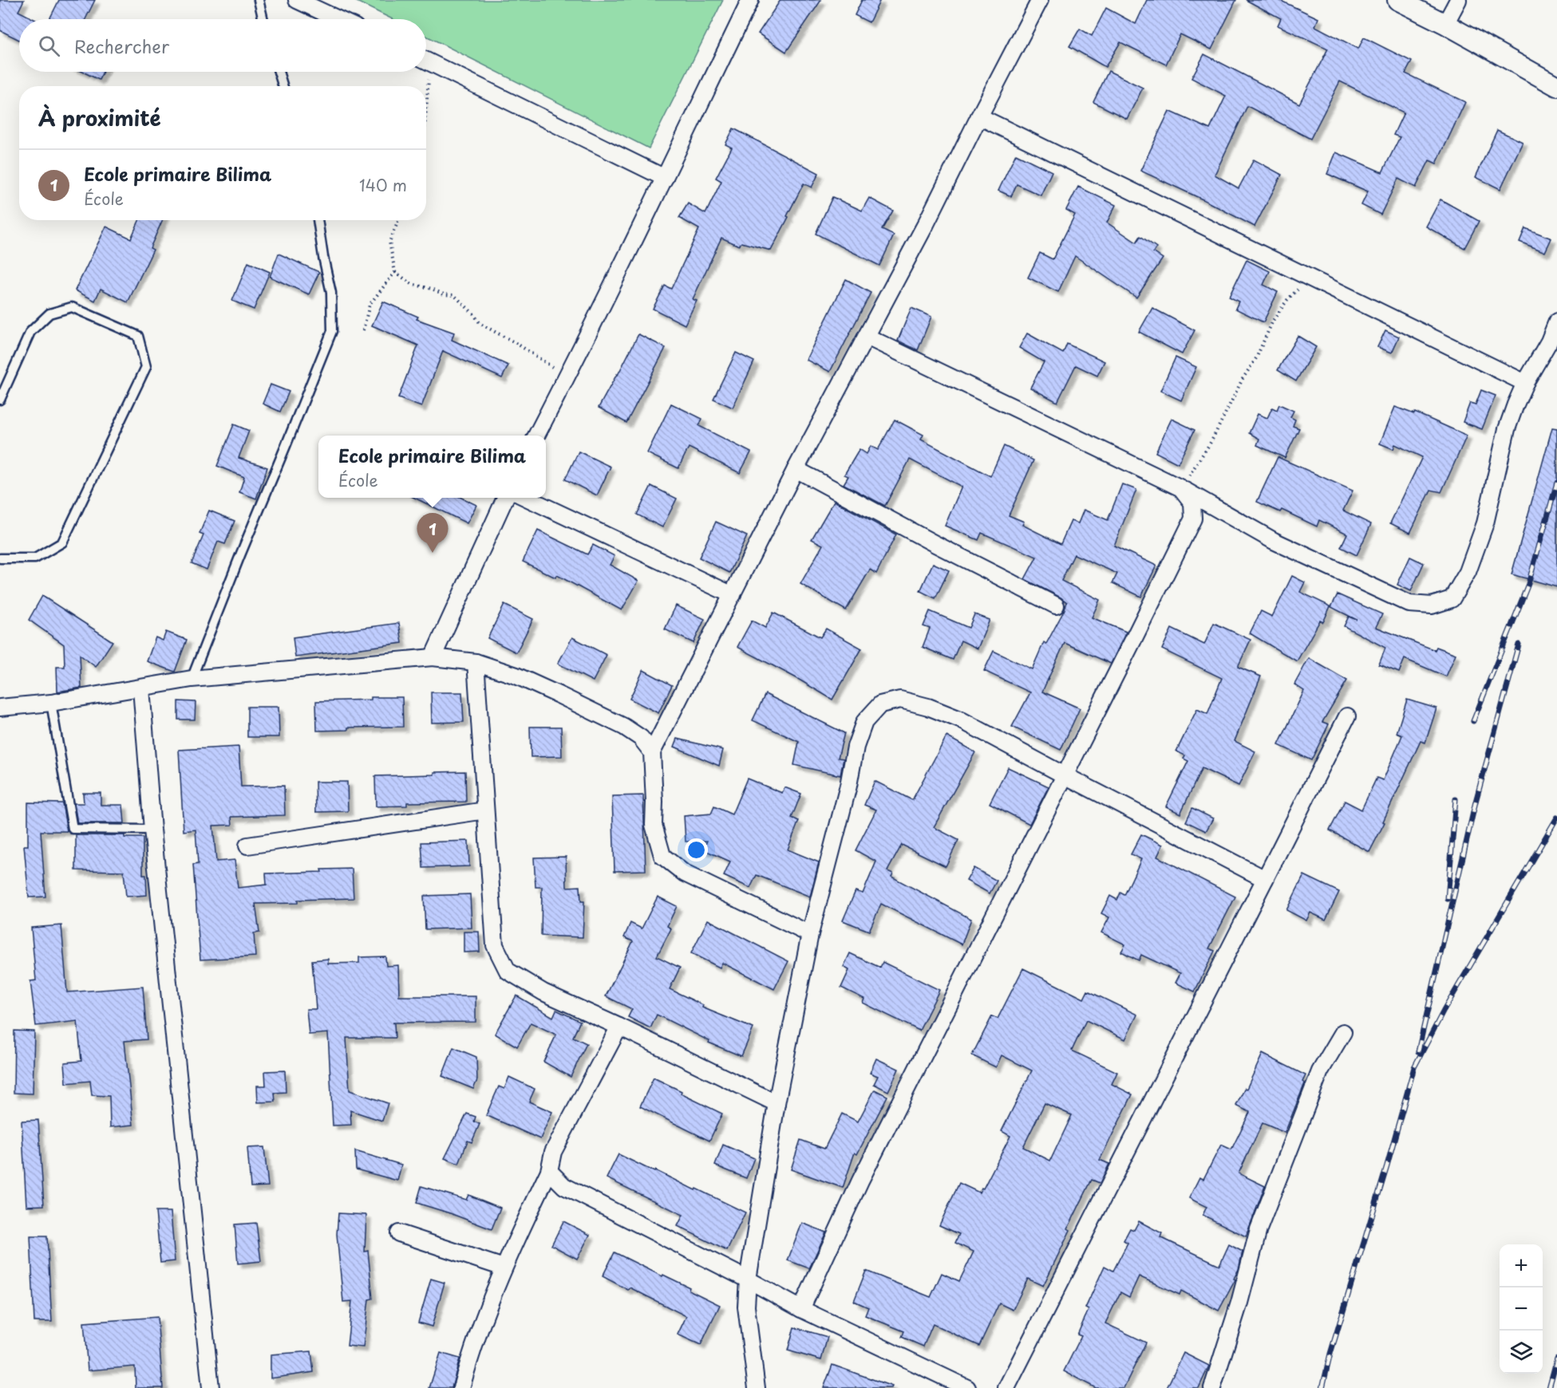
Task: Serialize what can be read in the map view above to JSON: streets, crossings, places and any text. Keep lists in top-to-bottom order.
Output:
{
  "page": {
    "search": "Rechercher",
    "heading": "À proximité",
    "list": [
      {
        "mark": "1",
        "name": "Ecole primaire Bilima",
        "note": "École",
        "value": "140 m"
      }
    ],
    "popup": ["Ecole primaire Bilima", "École"],
    "pins": "1",
    "map_buttons": ["+", "−"]
  }
}
